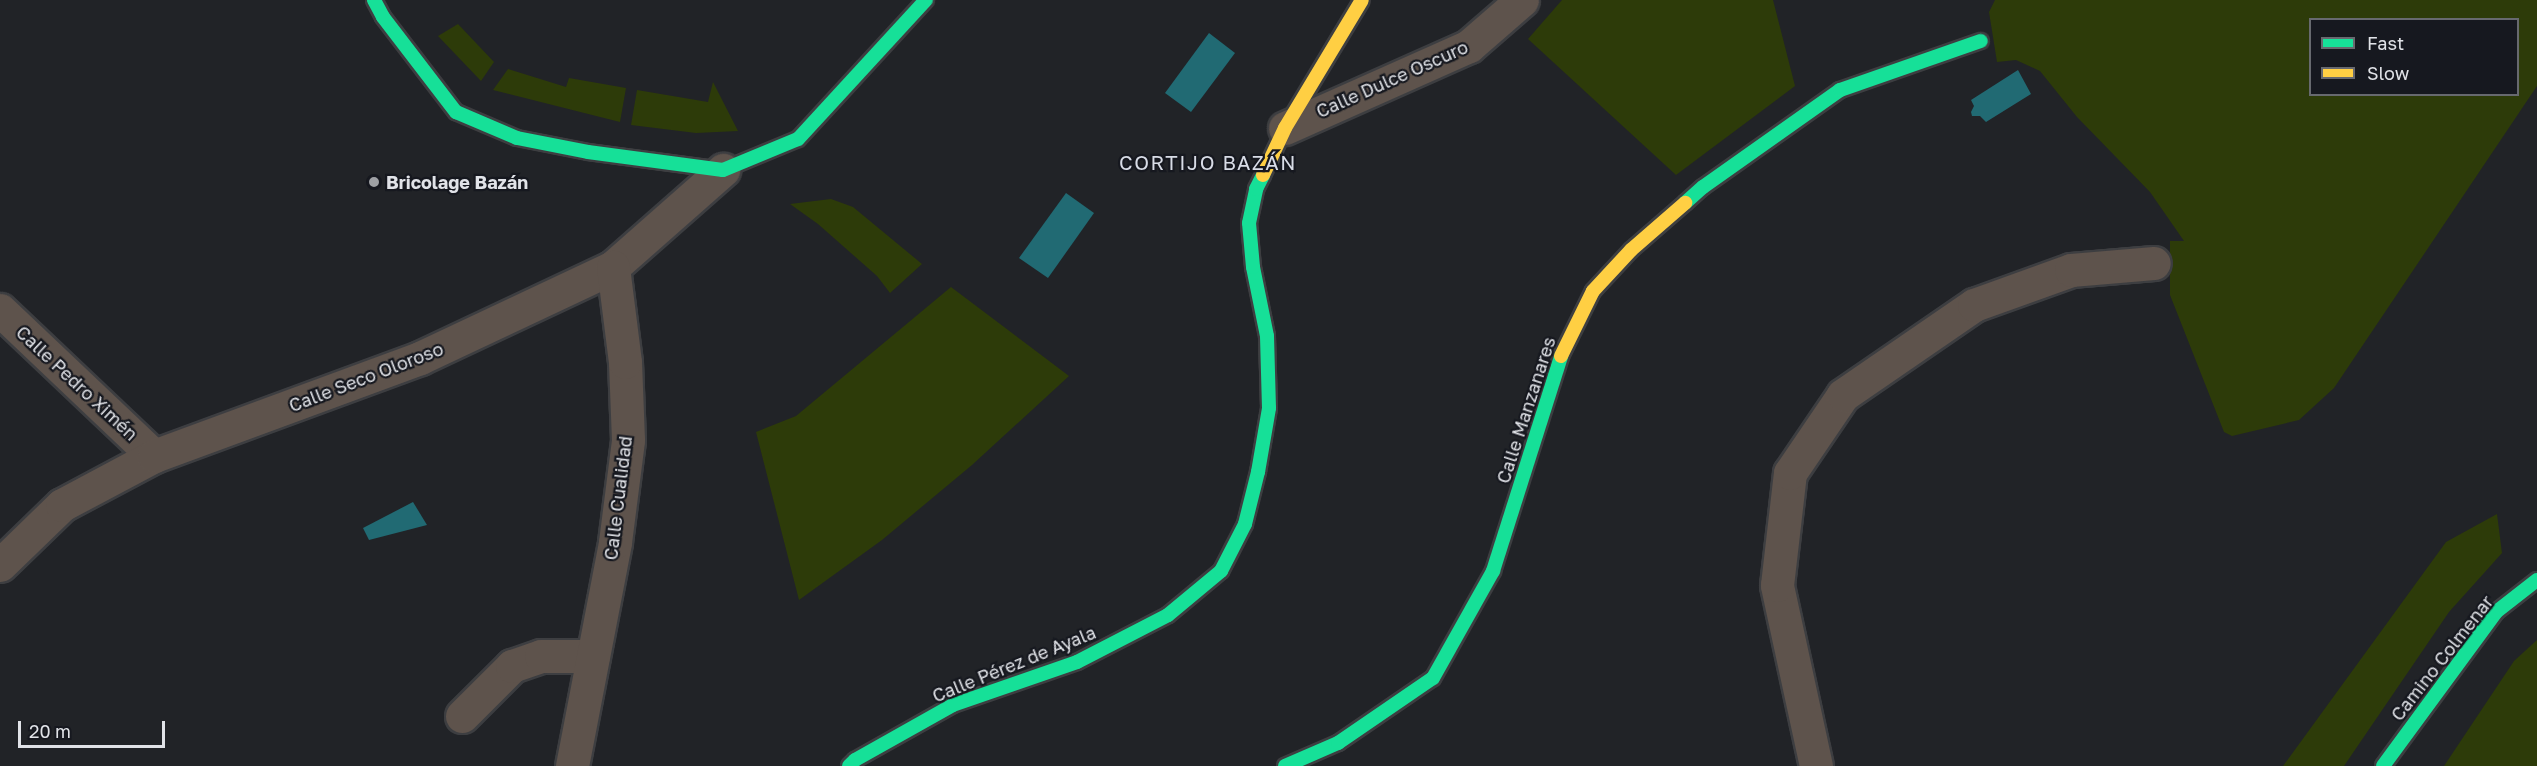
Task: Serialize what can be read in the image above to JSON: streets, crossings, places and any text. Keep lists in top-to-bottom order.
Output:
{
  "streets": {
    "street": [
      "Calle Dulce Oscuro",
      "Calle Seco Oloroso",
      "Calle Pedro Ximén",
      "Calle Manzanares",
      "Calle Cualidad",
      "Camino Colmenar",
      "Calle Pérez de Ayala"
    ]
  },
  "crossings": [
    ["Calle Dulce Oscuro", "Calle Pérez de Ayala"],
    ["Calle Seco Oloroso", "Calle Pedro Ximén"],
    ["Calle Seco Oloroso", "Calle Cualidad"]
  ],
  "districts": ["CORTIJO BAZÁN"],
  "places": ["Bricolage Bazán"],
  "legend": ["Fast", "Slow"],
  "scale_bar": "20 m"
}
